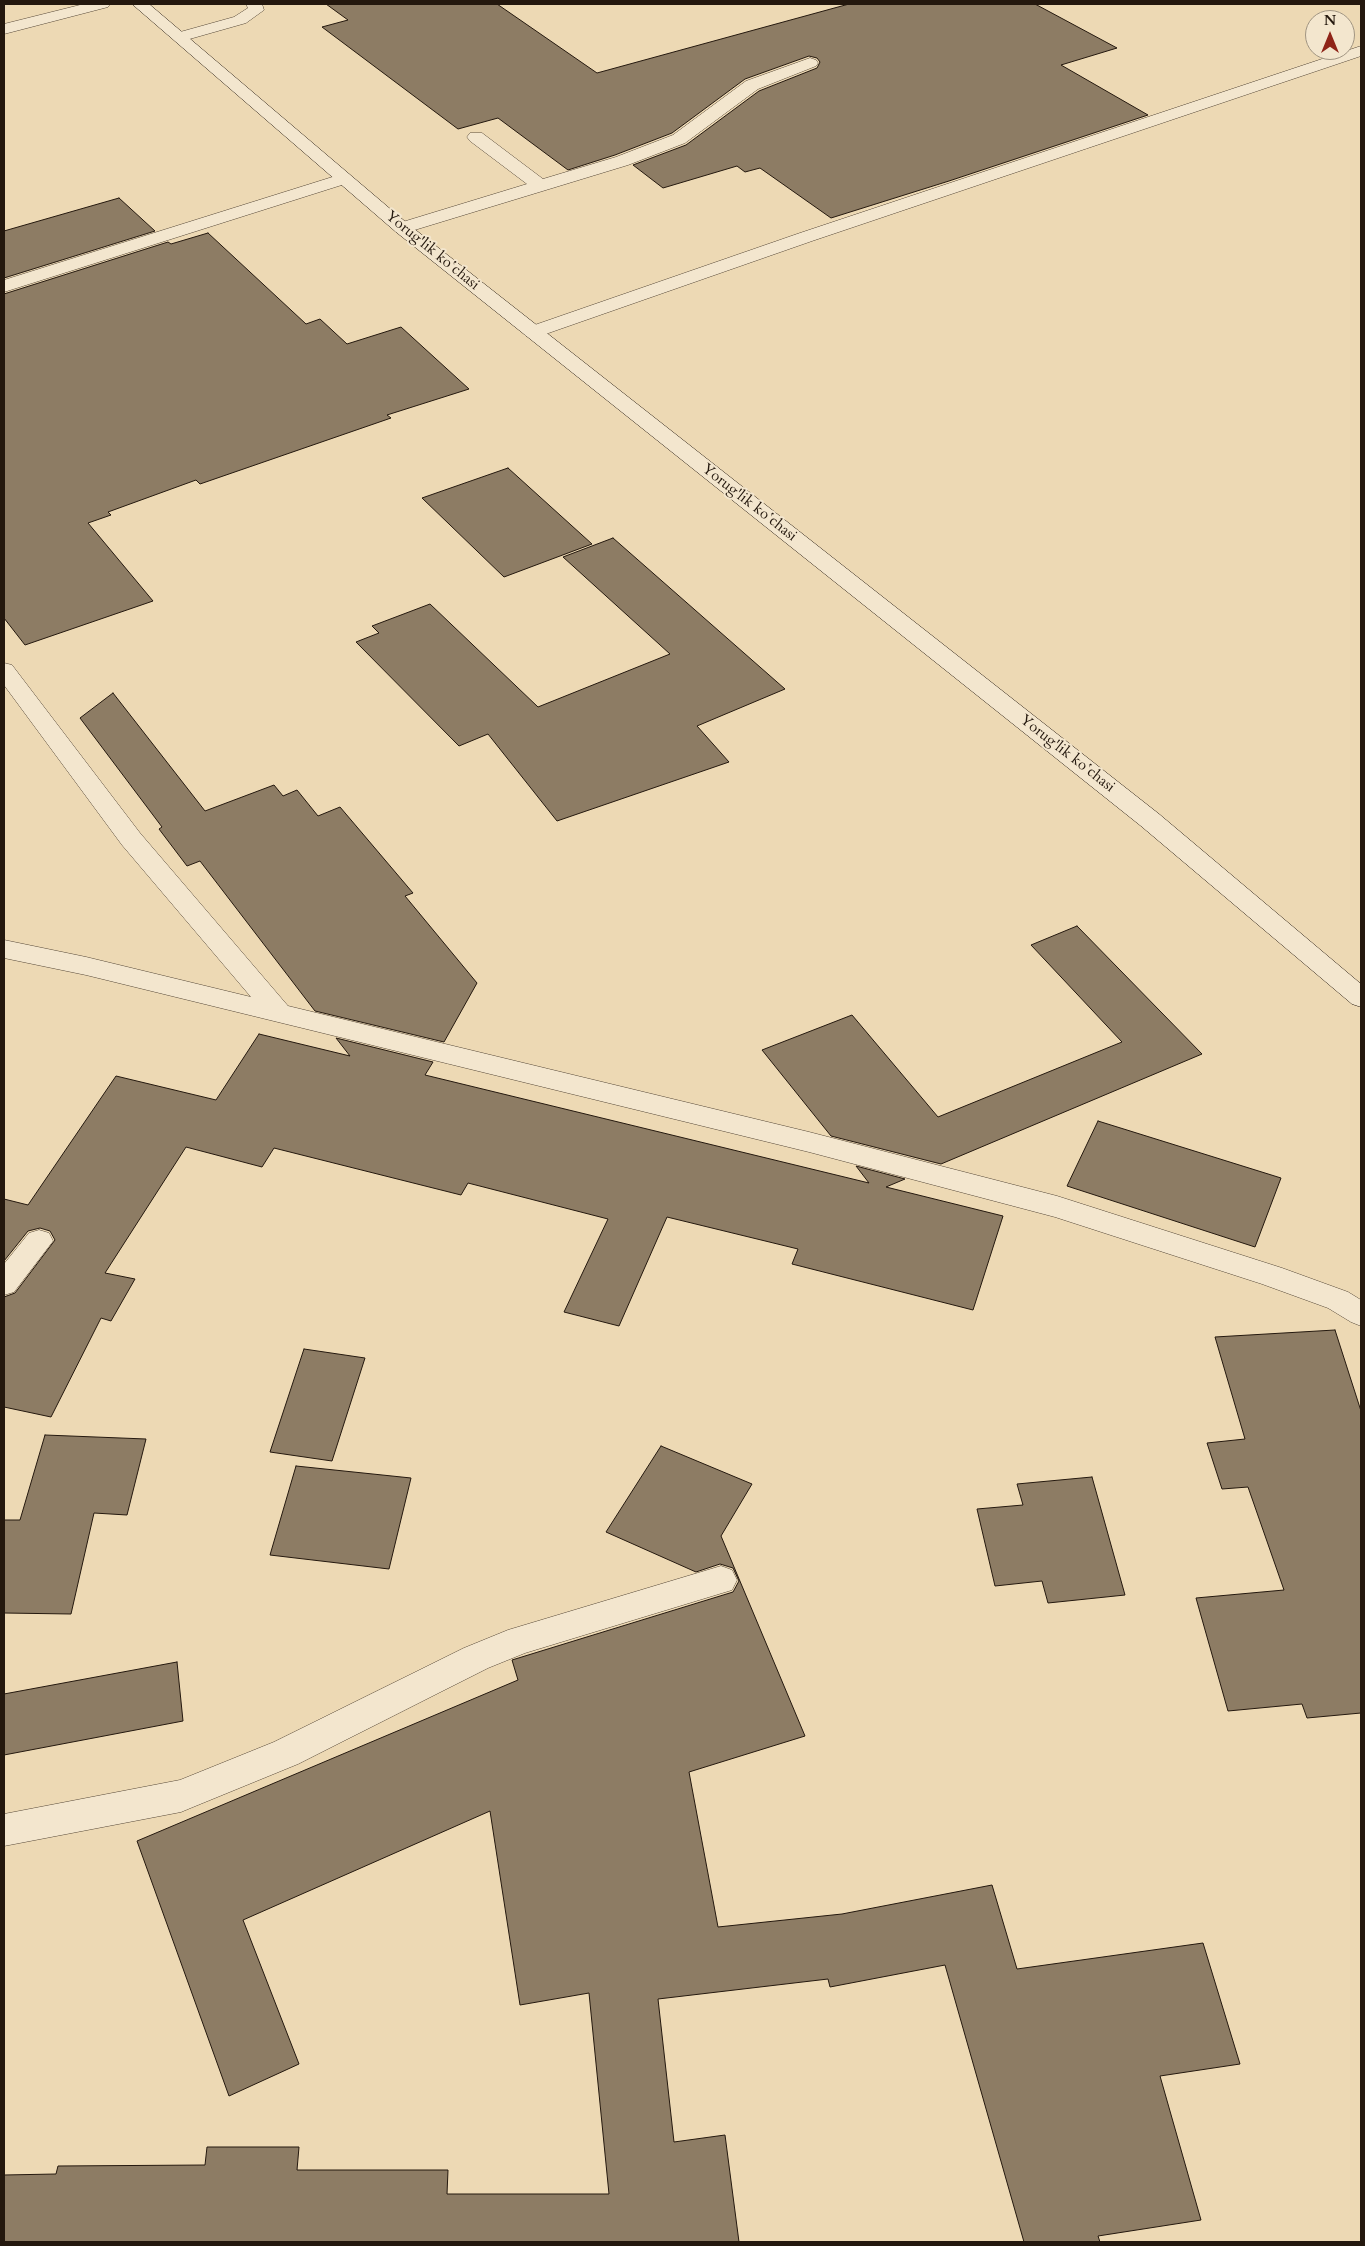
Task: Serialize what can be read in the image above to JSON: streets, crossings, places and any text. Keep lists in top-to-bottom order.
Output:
{
  "streets": {
    "street": ["Yorug'lik koʻchasi"]
  },
  "north": "top"
}
